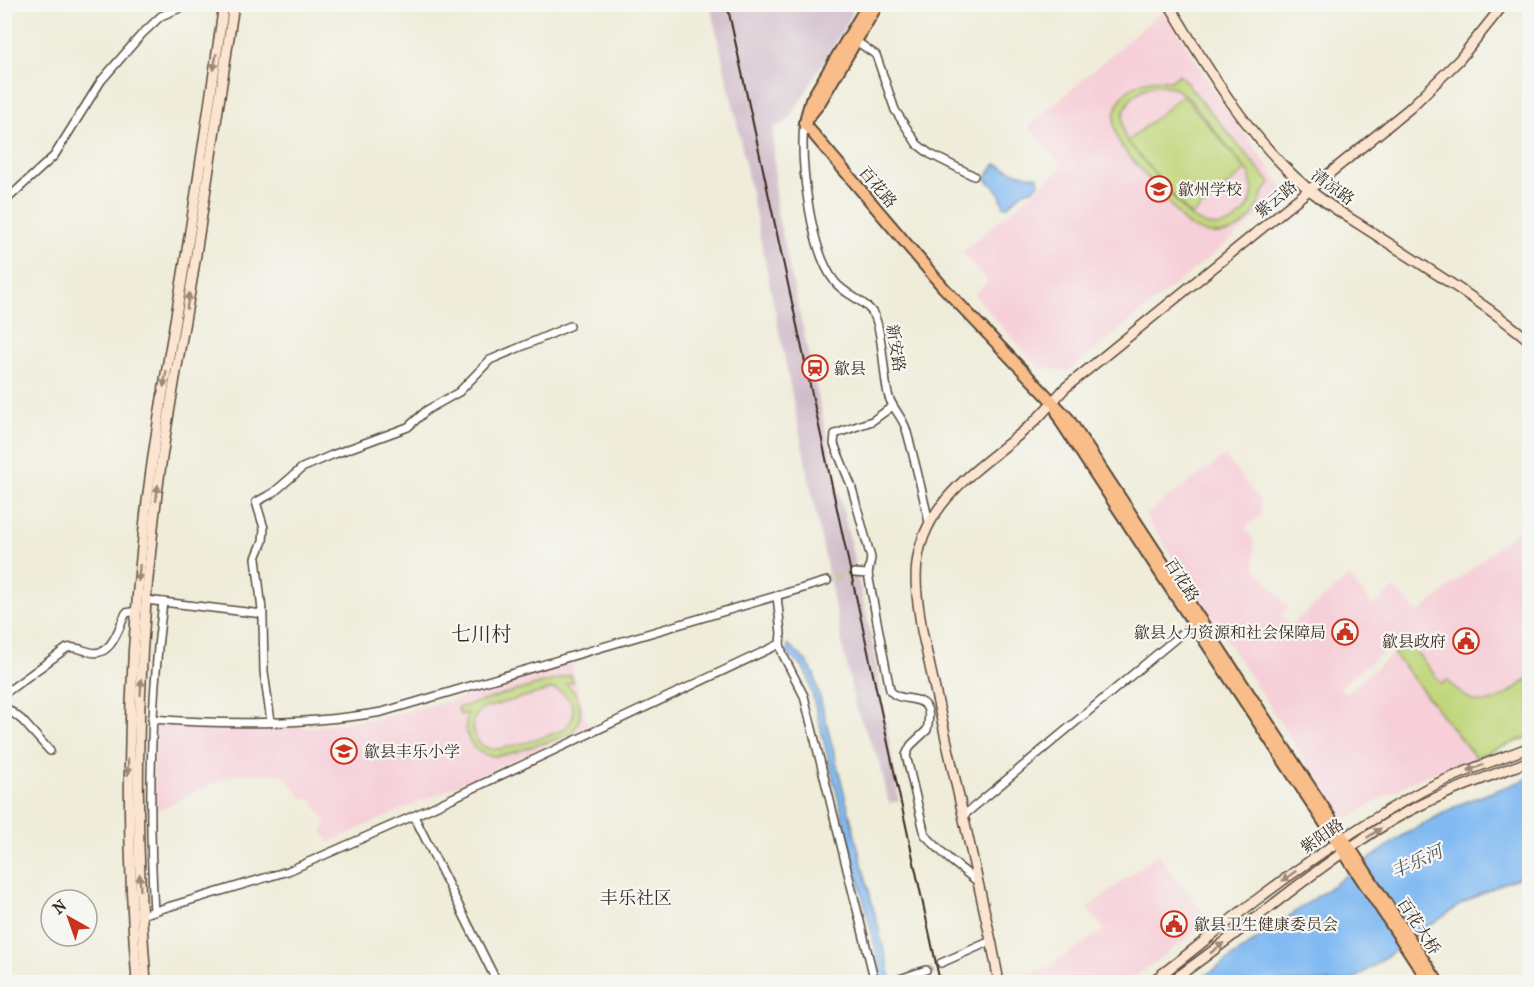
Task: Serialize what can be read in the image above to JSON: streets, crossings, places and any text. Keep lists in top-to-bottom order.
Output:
{
  "streets": {
    "main road": [
      "百花路",
      "清凉路",
      "紫云路",
      "新安路",
      "紫阳路",
      "百花大桥"
    ]
  },
  "crossings": [
    ["百花路", "紫云路"],
    ["百花路", "新安路"],
    ["百花路", "紫阳路"],
    ["百花路", "百花大桥"],
    ["清凉路", "紫云路"],
    ["紫云路", "新安路"],
    ["紫阳路", "百花大桥"]
  ],
  "districts": ["七川村", "丰乐社区"],
  "water": ["丰乐河"],
  "places": {
    "school or university": ["歙州学校", "歙县丰乐小学"],
    "station": ["歙县"],
    "public building": ["歙县人力资源和社会保障局", "歙县政府", "歙县卫生健康委员会"]
  },
  "north": "top left"
}
